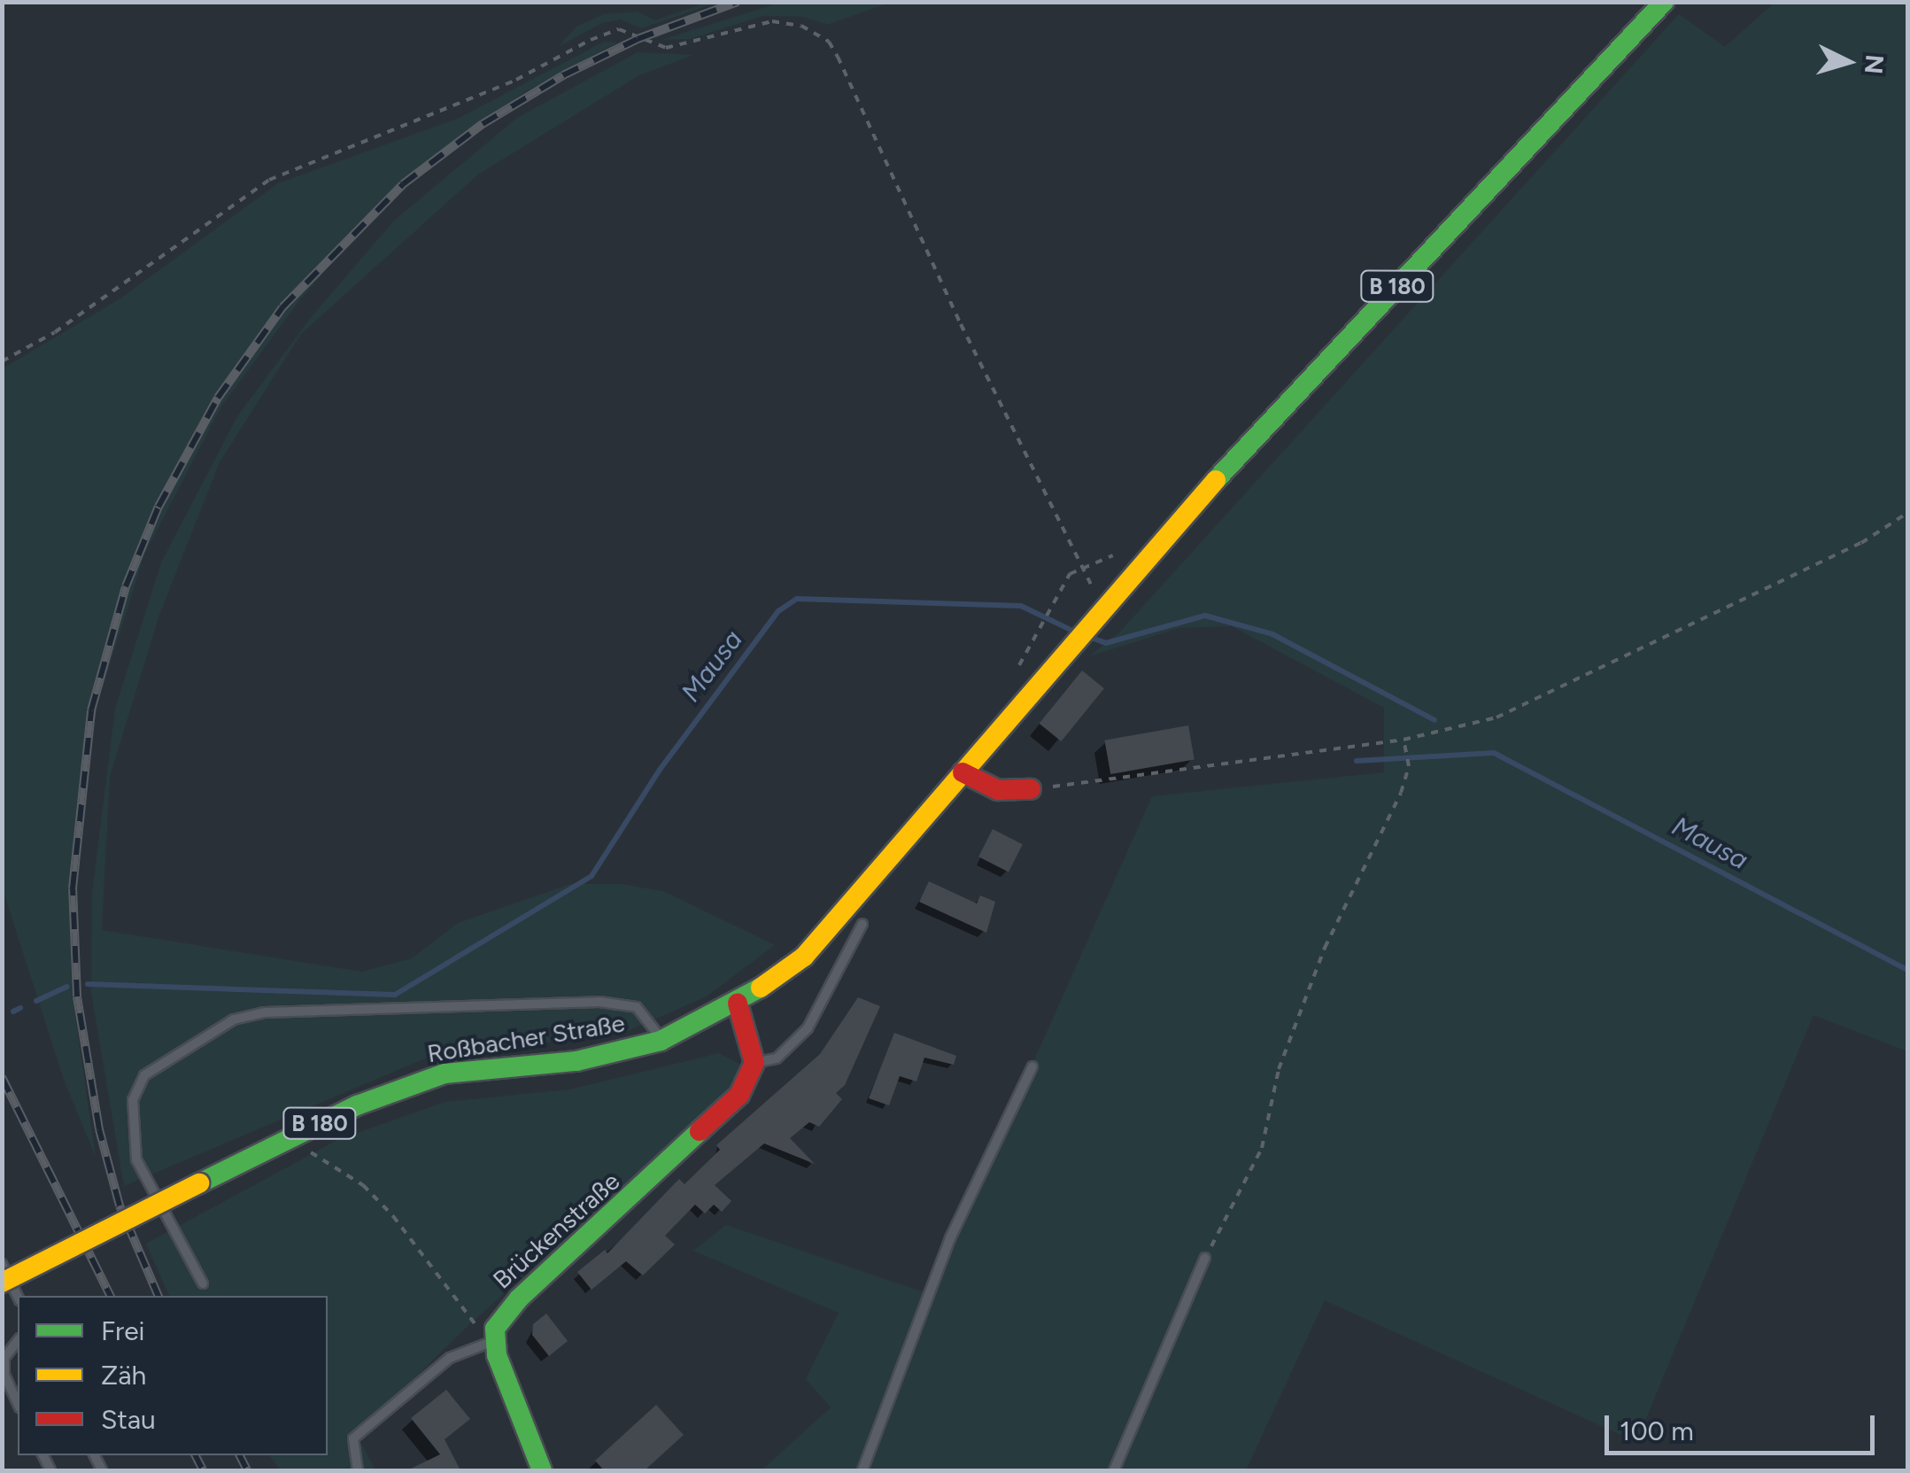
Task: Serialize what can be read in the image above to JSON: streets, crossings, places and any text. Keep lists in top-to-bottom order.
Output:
{
  "streets": {
    "main road": ["B 180", "Roßbacher Straße", "Brückenstraße"]
  },
  "crossings": [
    ["B 180", "Roßbacher Straße"]
  ],
  "water": ["Mausa"],
  "legend": ["Frei", "Zäh", "Stau"],
  "scale_bar": "100 m",
  "north": "right"
}
